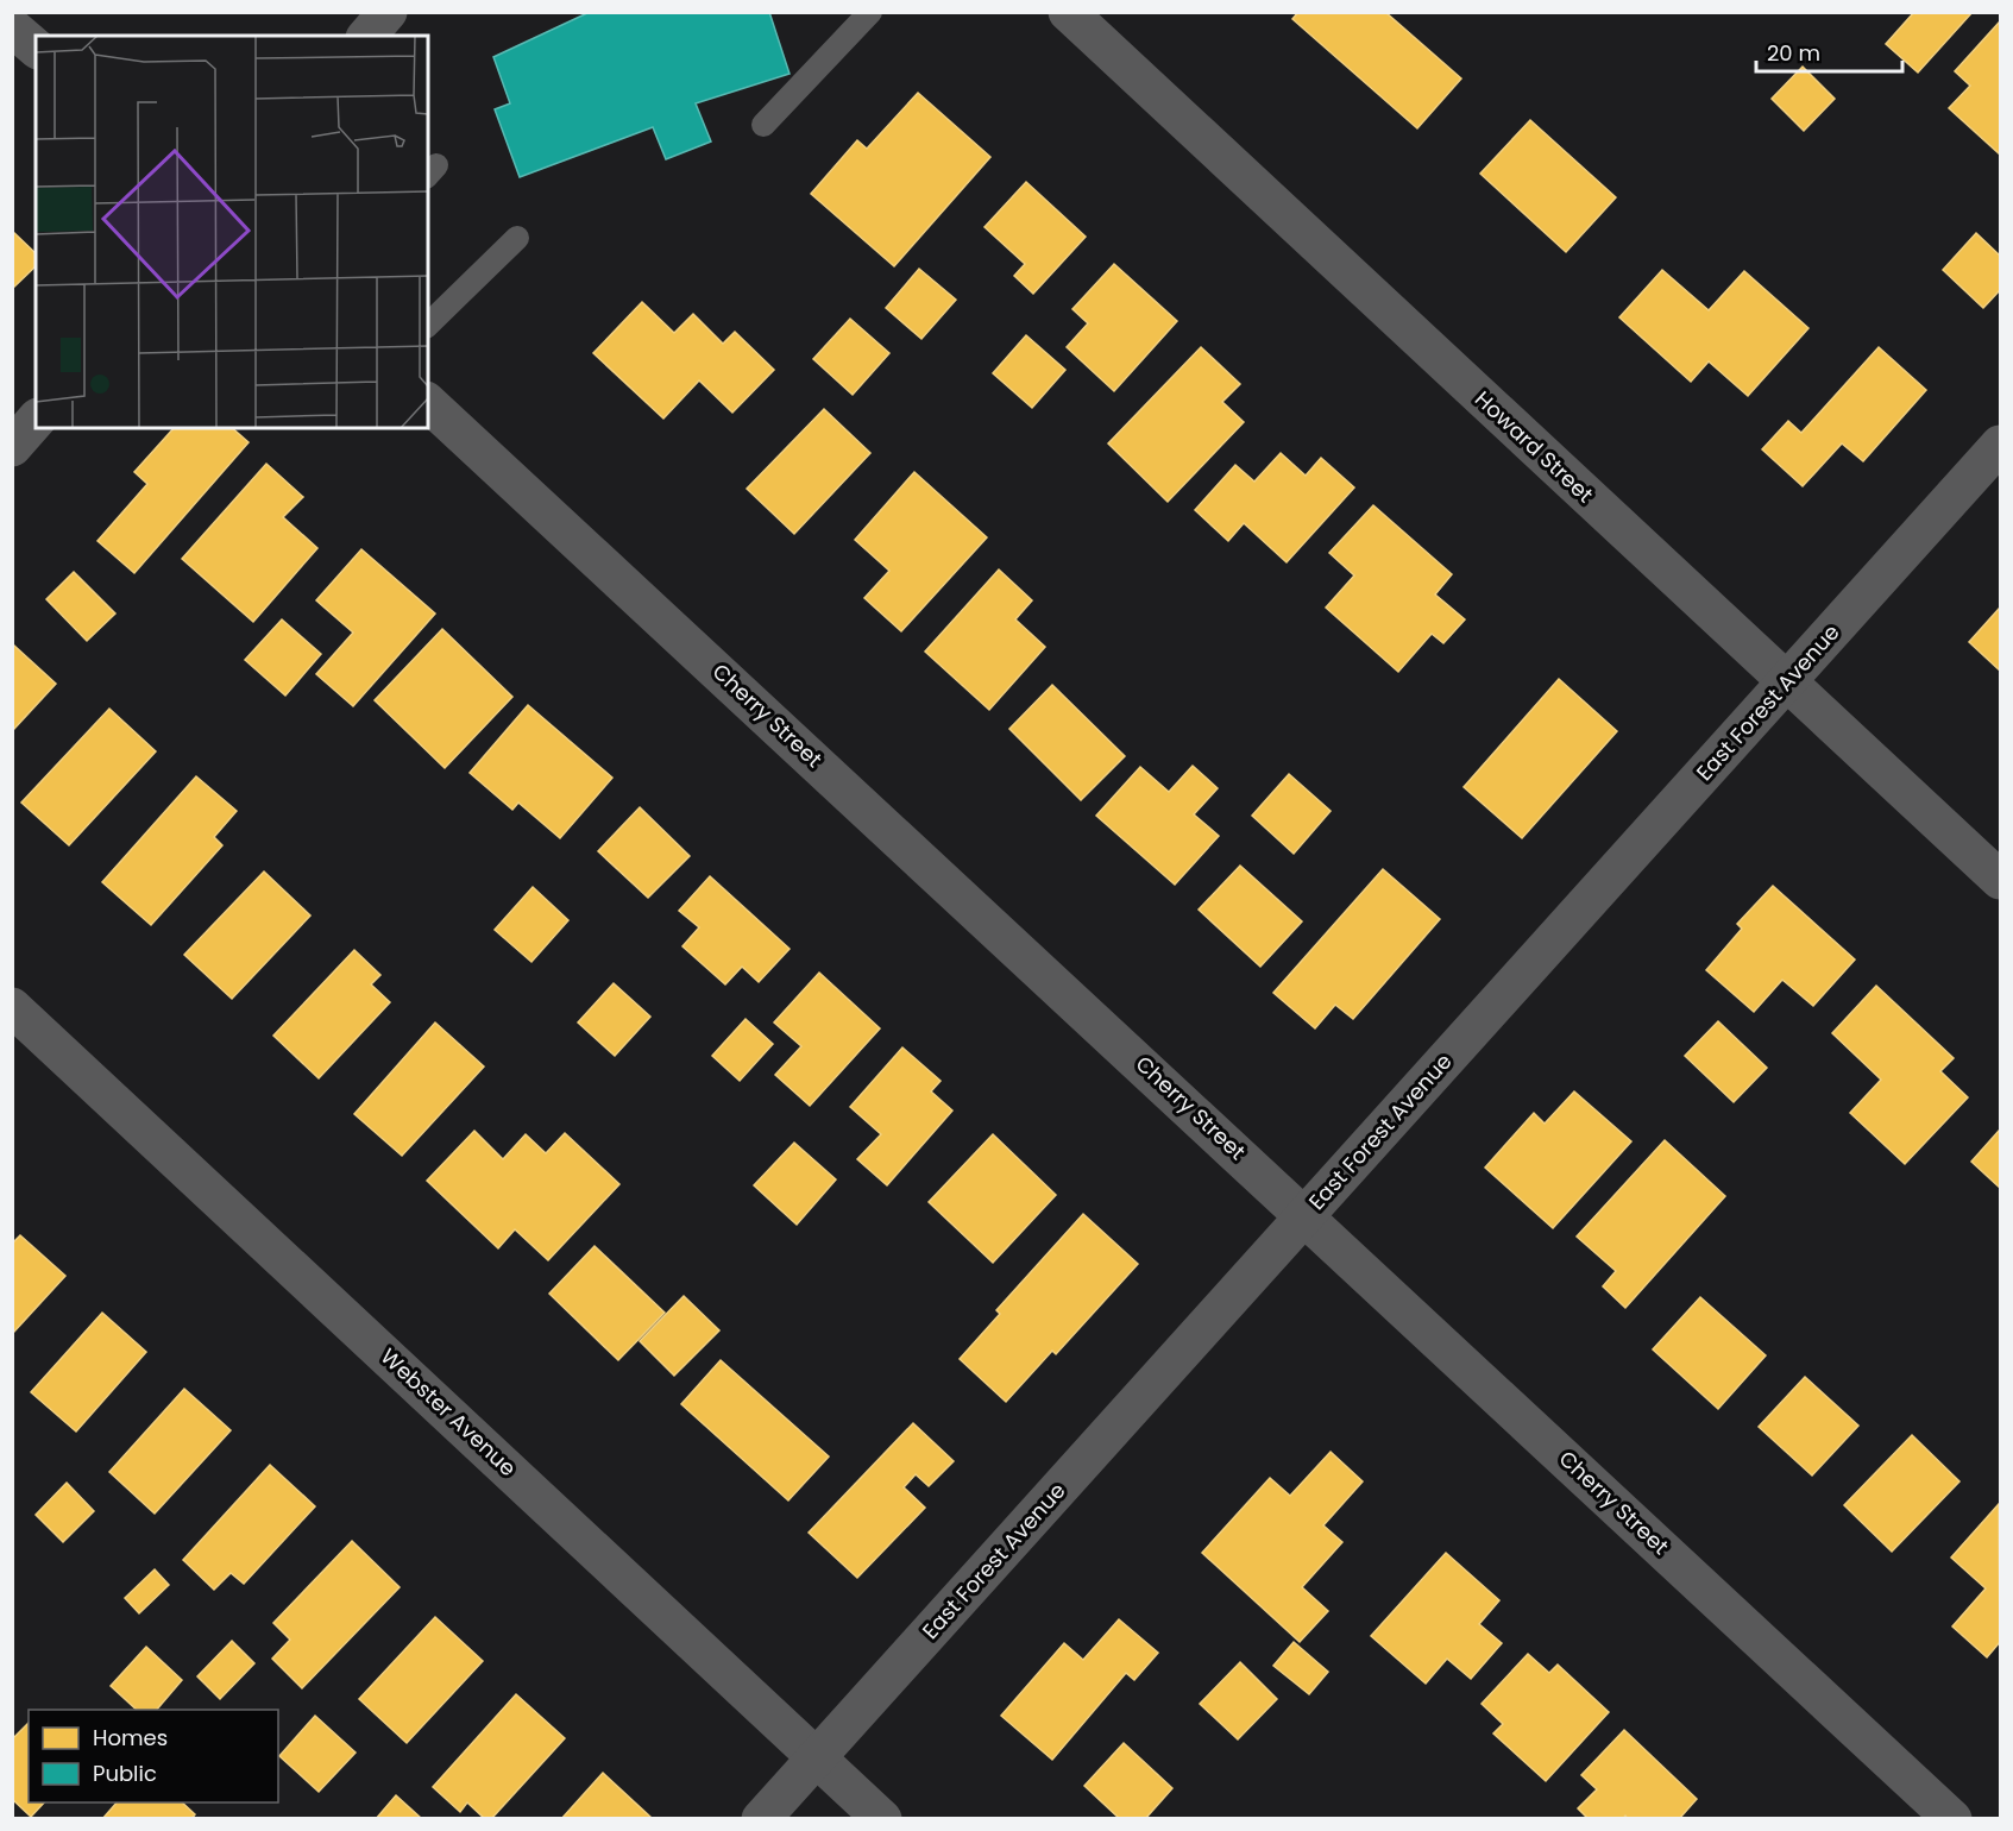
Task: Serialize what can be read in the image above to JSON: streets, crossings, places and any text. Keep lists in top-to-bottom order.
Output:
{
  "streets": {
    "street": [
      "Howard Street",
      "East Forest Avenue",
      "Cherry Street",
      "Webster Avenue"
    ]
  },
  "crossings": [
    ["Howard Street", "East Forest Avenue"],
    ["East Forest Avenue", "Cherry Street"],
    ["East Forest Avenue", "Webster Avenue"]
  ],
  "legend": ["Homes", "Public"],
  "scale_bar": "20 m"
}
